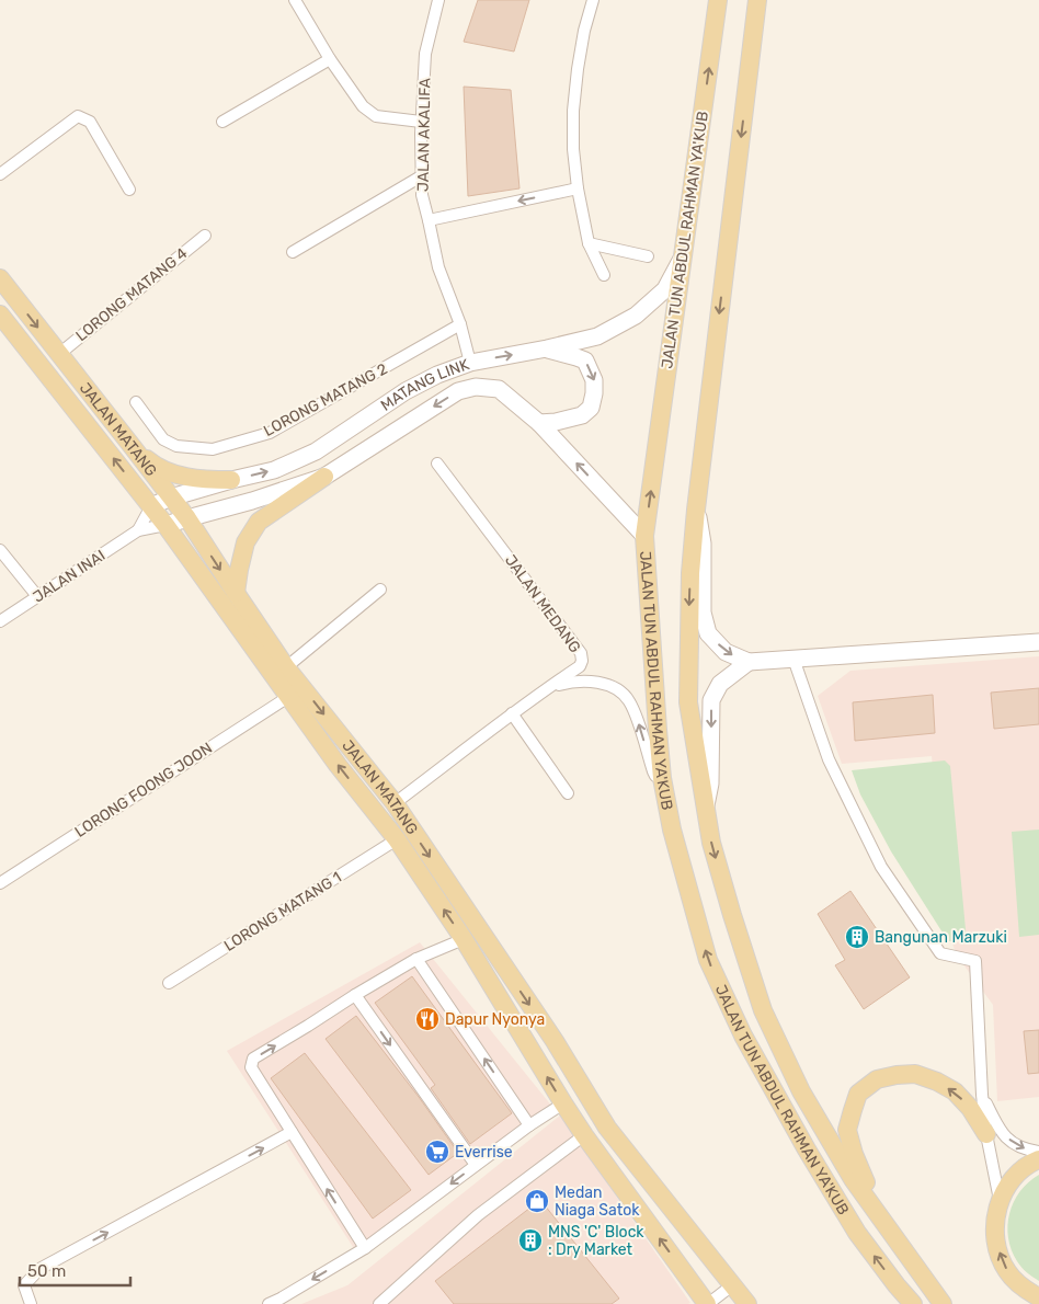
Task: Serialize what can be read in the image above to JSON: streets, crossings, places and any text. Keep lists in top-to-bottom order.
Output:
{
  "streets": {
    "main road": ["JALAN TUN ABDUL RAHMAN YA'KUB", "JALAN MATANG"],
    "street": [
      "JALAN AKALIFA",
      "LORONG MATANG 4",
      "MATANG LINK",
      "LORONG MATANG 2",
      "JALAN INAI",
      "JALAN MEDANG",
      "LORONG FOONG JOON",
      "LORONG MATANG 1"
    ]
  },
  "crossings": [
    ["JALAN AKALIFA", "MATANG LINK"],
    ["JALAN AKALIFA", "LORONG MATANG 2"],
    ["JALAN TUN ABDUL RAHMAN YA'KUB", "MATANG LINK"],
    ["LORONG MATANG 4", "JALAN MATANG"],
    ["MATANG LINK", "JALAN MATANG"],
    ["JALAN MATANG", "JALAN MEDANG"],
    ["JALAN MATANG", "LORONG FOONG JOON"],
    ["JALAN MATANG", "LORONG MATANG 1"]
  ],
  "places": {
    "building": ["Bangunan Marzuki", "MNS 'C' Block : Dry Market"],
    "restaurant": ["Dapur Nyonya"],
    "supermarket": ["Everrise"],
    "shop": ["Medan Niaga Satok"]
  },
  "scale_bar": "50 m"
}
